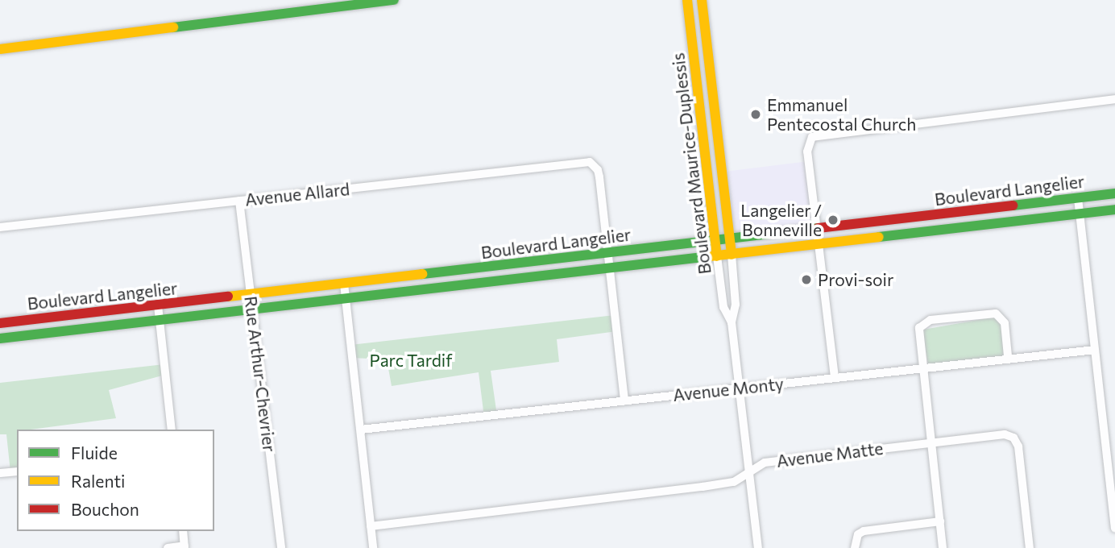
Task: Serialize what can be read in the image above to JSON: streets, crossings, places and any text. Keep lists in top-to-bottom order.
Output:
{
  "streets": {
    "main road": ["Boulevard Maurice-Duplessis", "Boulevard Langelier"],
    "street": [
      "Avenue Allard",
      "Rue Arthur-Chevrier",
      "Avenue Monty",
      "Avenue Matte"
    ]
  },
  "crossings": [
    ["Boulevard Maurice-Duplessis", "Boulevard Langelier"],
    ["Boulevard Maurice-Duplessis", "Avenue Monty"],
    ["Boulevard Maurice-Duplessis", "Avenue Matte"],
    ["Boulevard Langelier", "Avenue Allard"],
    ["Boulevard Langelier", "Rue Arthur-Chevrier"],
    ["Avenue Allard", "Rue Arthur-Chevrier"]
  ],
  "parks": ["Parc Tardif"],
  "places": ["Emmanuel Pentecostal Church", "Langelier / Bonneville", "Provi-soir"],
  "legend": ["Fluide", "Ralenti", "Bouchon"]
}
